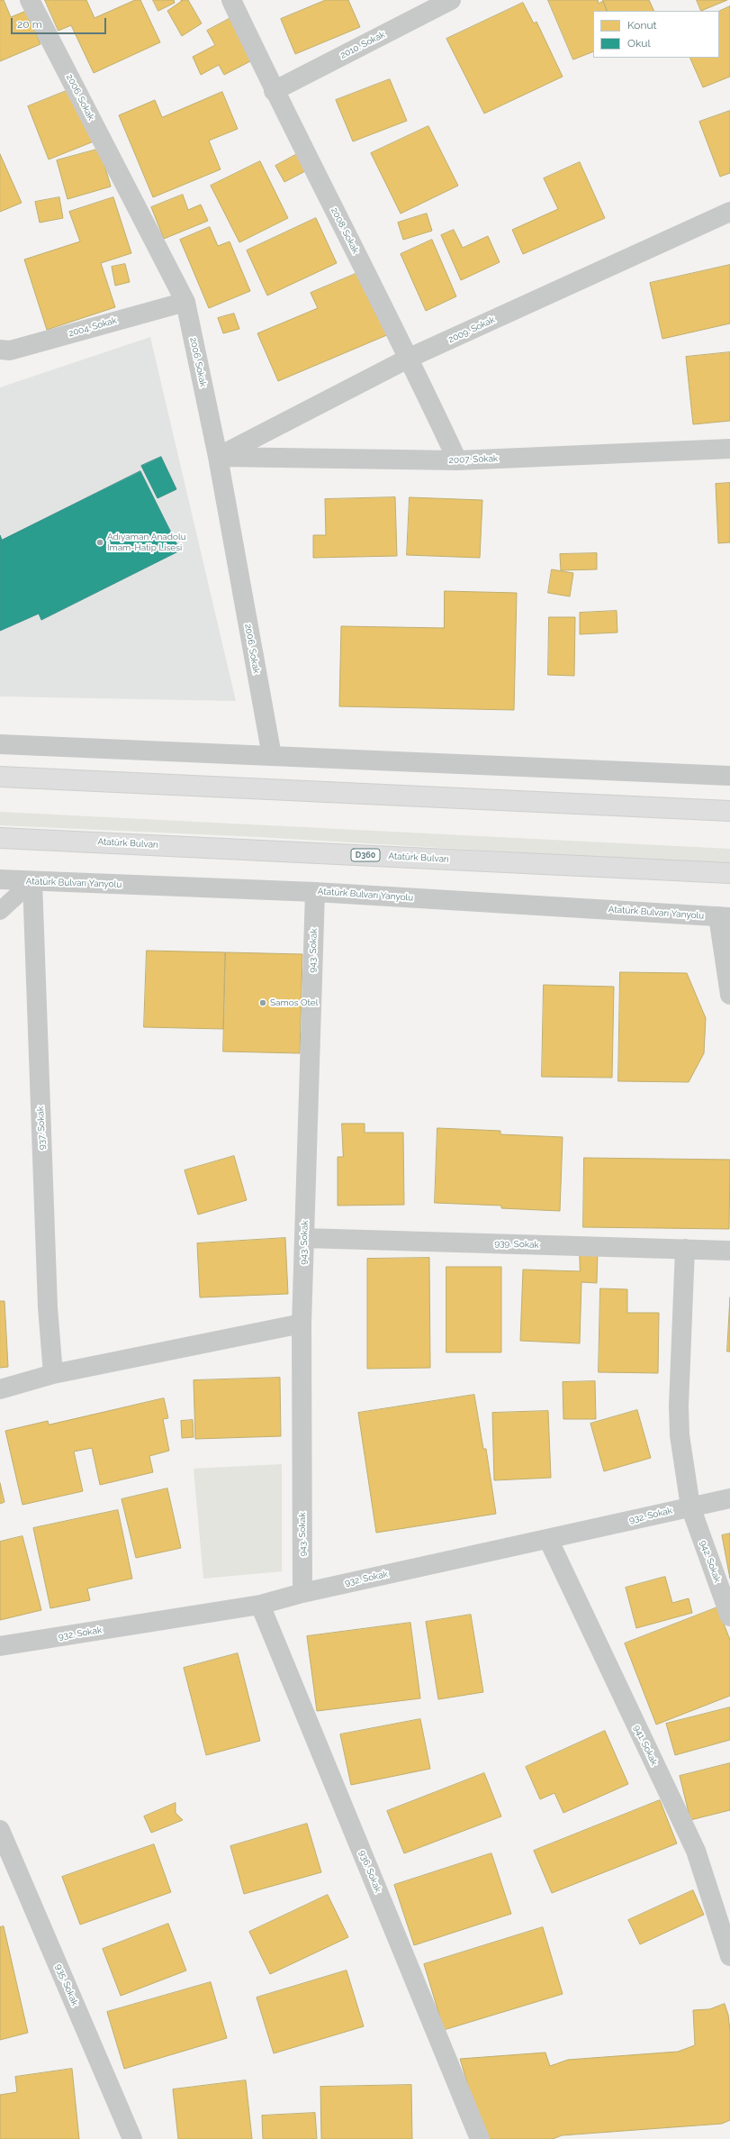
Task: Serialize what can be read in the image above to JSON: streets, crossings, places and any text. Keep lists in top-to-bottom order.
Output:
{
  "streets": {
    "highway": ["Atatürk Bulvarı", "D360"],
    "street": [
      "2010. Sokak",
      "2006. Sokak",
      "2008. Sokak",
      "2004. Sokak",
      "2009. Sokak",
      "2007. Sokak",
      "Atatürk Bulvarı Yanyolu",
      "943. Sokak",
      "937. Sokak",
      "939. Sokak",
      "932. Sokak",
      "942. Sokak",
      "941. Sokak",
      "936. Sokak",
      "935. Sokak"
    ]
  },
  "crossings": [
    ["2010. Sokak", "2008. Sokak"],
    ["2006. Sokak", "2004. Sokak"],
    ["2006. Sokak", "2009. Sokak"],
    ["2006. Sokak", "2007. Sokak"],
    ["2008. Sokak", "2009. Sokak"],
    ["2008. Sokak", "2007. Sokak"],
    ["2009. Sokak", "2007. Sokak"],
    ["Atatürk Bulvarı Yanyolu", "943. Sokak"],
    ["Atatürk Bulvarı Yanyolu", "937. Sokak"],
    ["943. Sokak", "939. Sokak"],
    ["943. Sokak", "932. Sokak"],
    ["939. Sokak", "942. Sokak"],
    ["932. Sokak", "942. Sokak"],
    ["932. Sokak", "941. Sokak"],
    ["932. Sokak", "936. Sokak"]
  ],
  "places": ["Adıyaman Anadolu İmam-Hatip Lisesi", "Samos Otel"],
  "legend": ["Konut", "Okul"],
  "scale_bar": "20 m"
}
